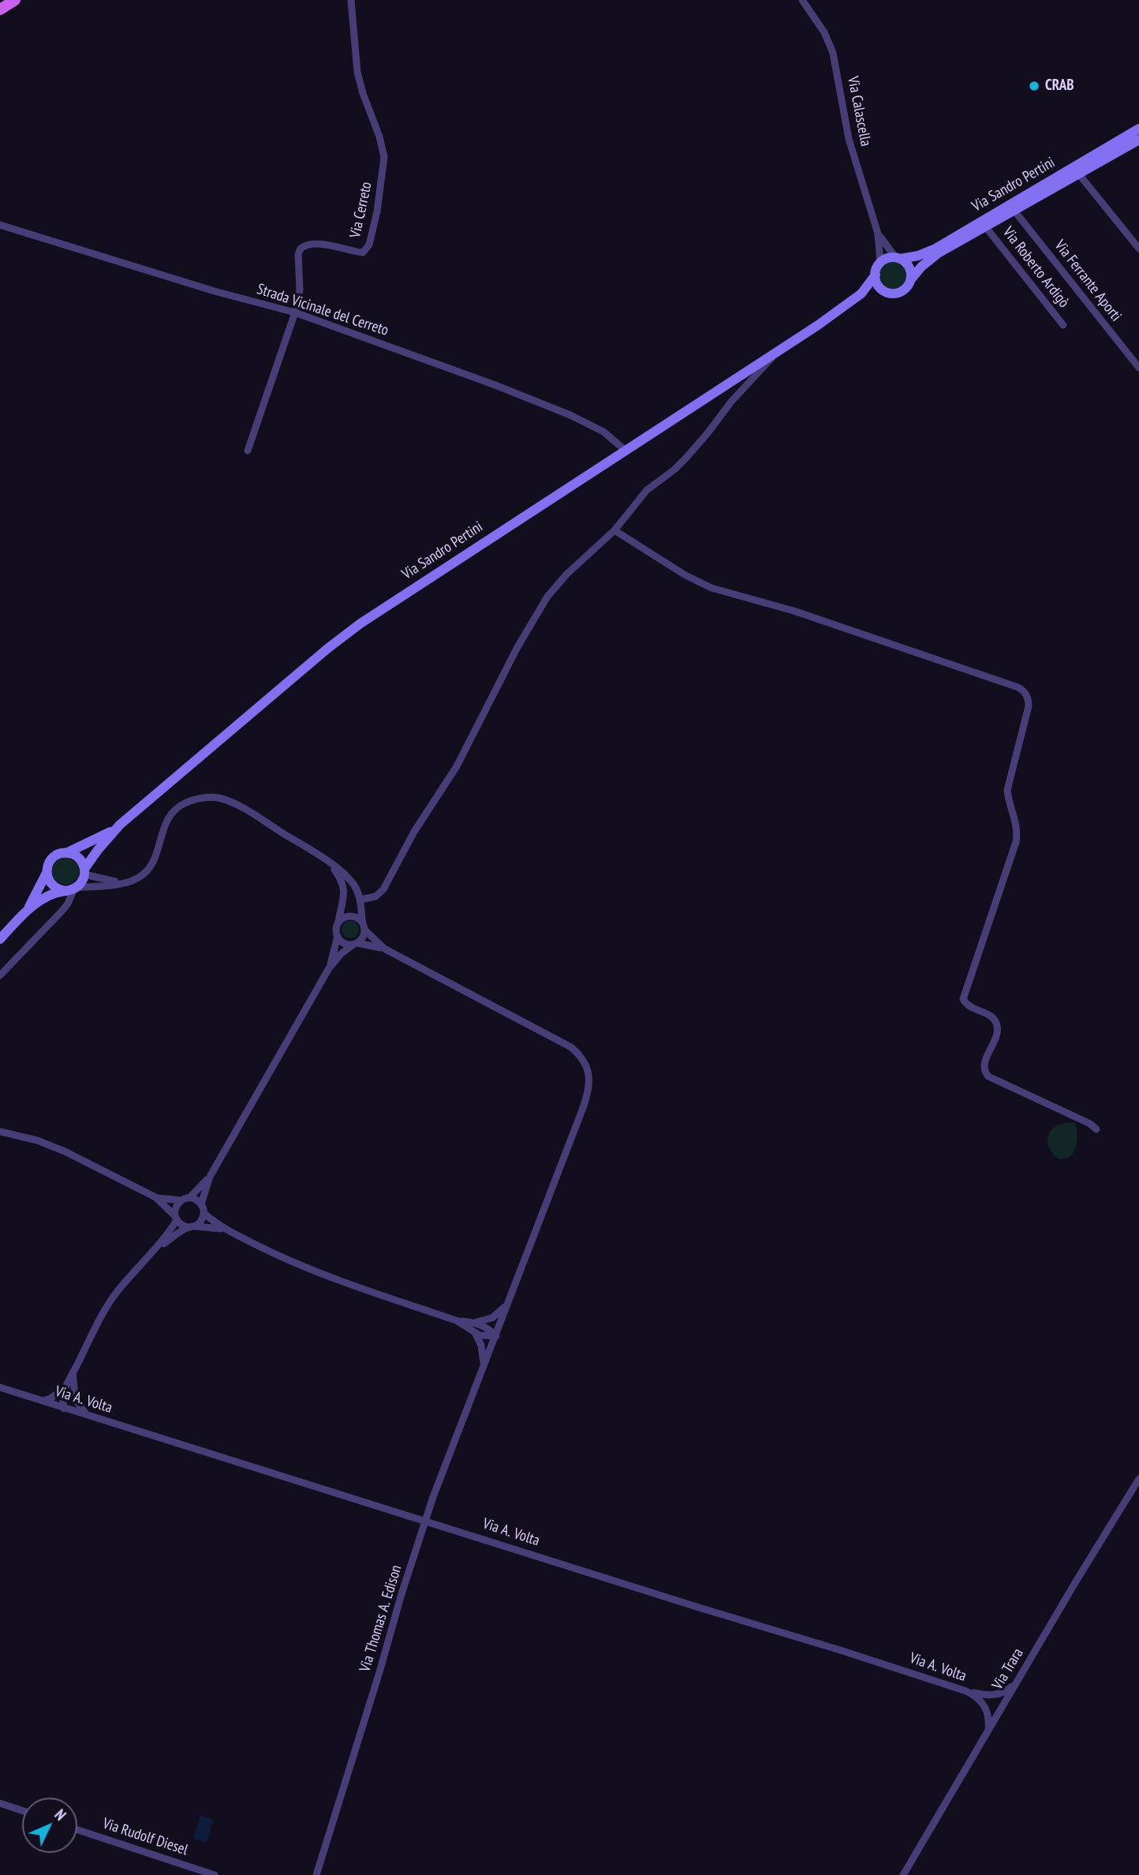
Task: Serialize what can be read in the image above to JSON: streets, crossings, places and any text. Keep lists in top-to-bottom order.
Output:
{
  "streets": {
    "main road": ["Via Sandro Pertini"],
    "street": [
      "Via Calascella",
      "Via Cerreto",
      "Via Roberto Ardigò",
      "Via Ferrante Aporti",
      "Strada Vicinale del Cerreto",
      "Via A. Volta",
      "Via Thomas A. Edison",
      "Via Trara",
      "Via Rudolf Diesel"
    ]
  },
  "crossings": [
    ["Via Calascella", "Via Sandro Pertini"],
    ["Via Sandro Pertini", "Via Roberto Ardigò"],
    ["Via Sandro Pertini", "Via Ferrante Aporti"],
    ["Via Sandro Pertini", "Strada Vicinale del Cerreto"],
    ["Via Cerreto", "Strada Vicinale del Cerreto"],
    ["Via A. Volta", "Via Thomas A. Edison"],
    ["Via A. Volta", "Via Trara"]
  ],
  "places": ["CRAB"],
  "north": "top right"
}
